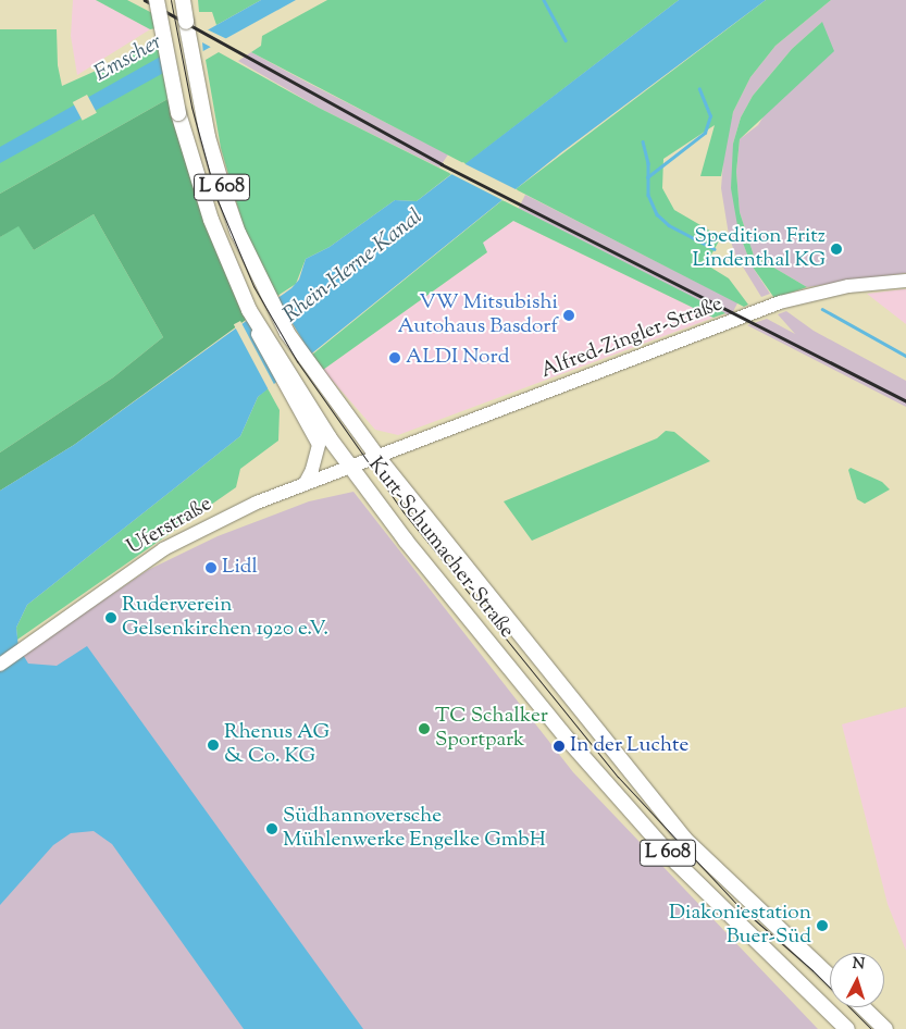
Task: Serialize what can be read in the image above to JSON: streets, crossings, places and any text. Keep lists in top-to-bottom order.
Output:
{
  "streets": {
    "main road": ["L 608", "Kurt-Schumacher-Straße"],
    "street": ["Alfred-Zingler-Straße", "Uferstraße"]
  },
  "crossings": [
    ["L 608", "Kurt-Schumacher-Straße"],
    ["Alfred-Zingler-Straße", "Uferstraße"],
    ["Alfred-Zingler-Straße", "Kurt-Schumacher-Straße"],
    ["Uferstraße", "Kurt-Schumacher-Straße"]
  ],
  "water": ["Emscher", "Rhein-Herne-Kanal"],
  "places": [
    "Spedition Fritz Lindenthal KG",
    "VW Mitsubishi Autohaus Basdorf",
    "ALDI Nord",
    "Lidl",
    "Ruderverein Gelsenkirchen 1920 e.V.",
    "TC Schalker Sportpark",
    "Rhenus AG & Co. KG",
    "In der Luchte",
    "Südhannoversche Mühlenwerke Engelke GmbH",
    "Diakoniestation Buer-Süd"
  ],
  "north": "top"
}
